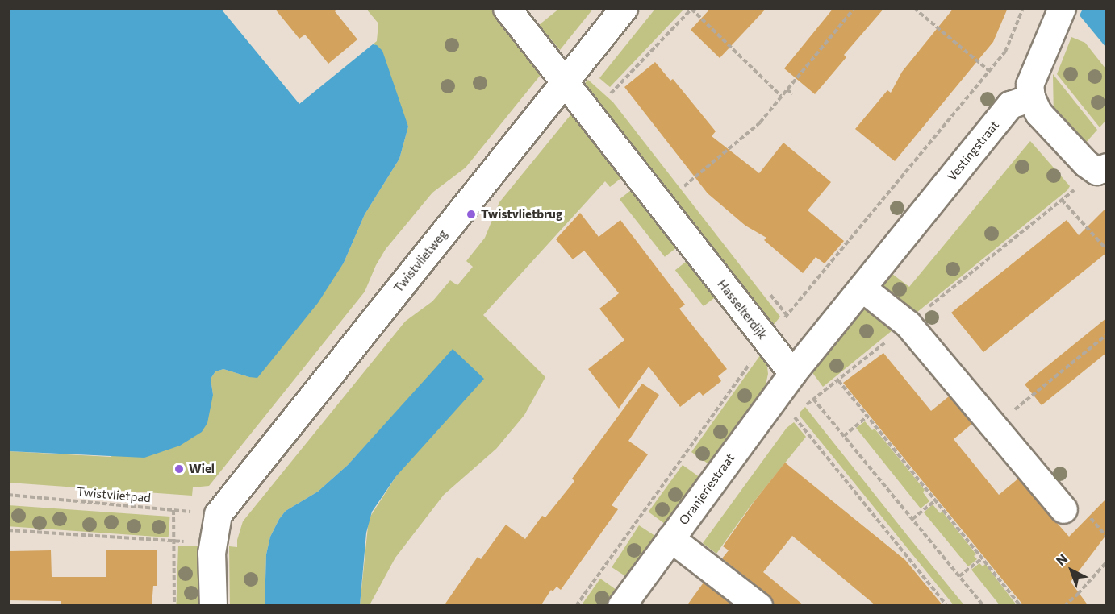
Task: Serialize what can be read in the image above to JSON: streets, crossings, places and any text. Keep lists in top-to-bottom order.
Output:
{
  "streets": {
    "street": [
      "Vestingstraat",
      "Twistvlietweg",
      "Hasselterdijk",
      "Oranjeriestraat"
    ],
    "path": ["Twistvlietpad"]
  },
  "crossings": [
    ["Vestingstraat", "Hasselterdijk"],
    ["Vestingstraat", "Oranjeriestraat"],
    ["Twistvlietweg", "Hasselterdijk"],
    ["Twistvlietweg", "Twistvlietpad"],
    ["Hasselterdijk", "Oranjeriestraat"]
  ],
  "places": ["Twistvlietbrug", "Wiel"],
  "north": "top left"
}
